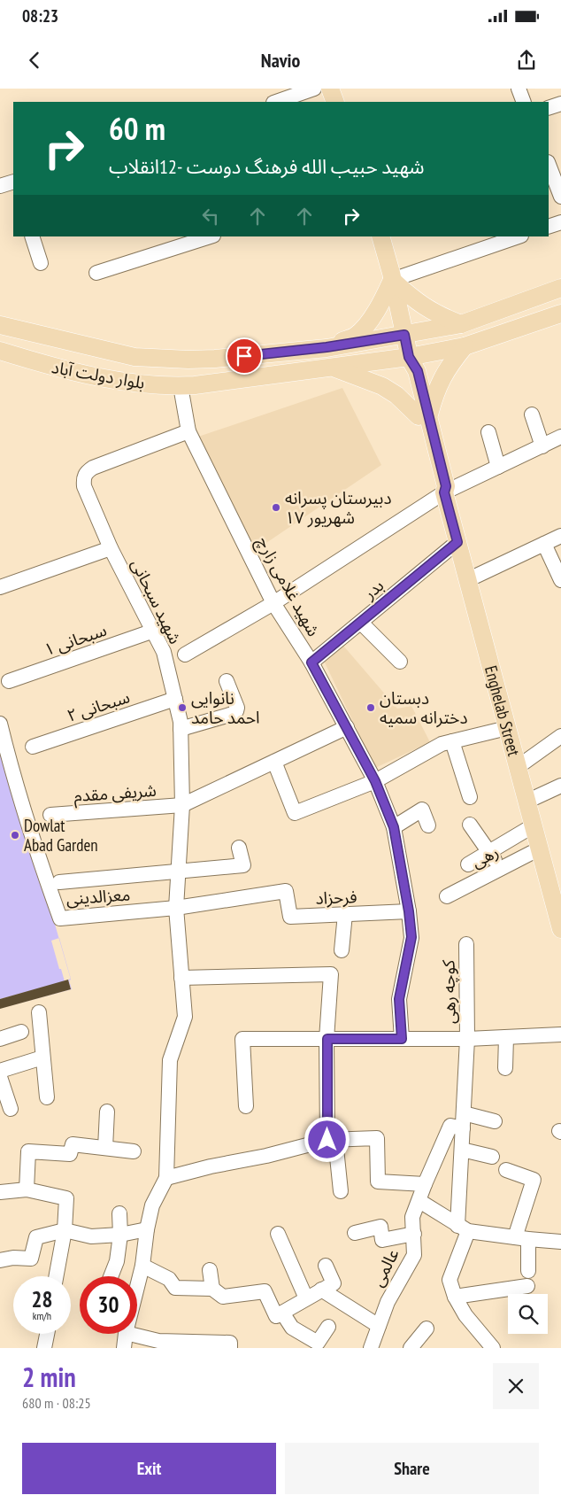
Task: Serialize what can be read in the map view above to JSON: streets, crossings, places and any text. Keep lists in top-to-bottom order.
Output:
{
  "streets": {
    "main road": ["بلوار دولت آباد", "Enghelab Street"],
    "street": [
      "شهید غلامی زارچ",
      "بدر",
      "شهید سبحانی",
      "سبحانی ۱",
      "سبحانی ۲",
      "شریفی مقدم",
      "رهی",
      "معزالدینی",
      "فرحزاد",
      "کوچه رهی",
      "عالمی"
    ]
  },
  "crossings": [
    ["بلوار دولت آباد", "Enghelab Street"],
    ["شهید غلامی زارچ", "بدر"],
    ["شهید غلامی زارچ", "شهید سبحانی"],
    ["شهید غلامی زارچ", "فرحزاد"],
    ["بدر", "Enghelab Street"],
    ["شهید سبحانی", "سبحانی ۱"],
    ["شهید سبحانی", "سبحانی ۲"],
    ["شهید سبحانی", "شریفی مقدم"],
    ["شهید سبحانی", "معزالدینی"],
    ["Enghelab Street", "رهی"],
    ["معزالدینی", "فرحزاد"],
    ["کوچه رهی", "عالمی"]
  ],
  "places": [
    "دبیرستان پسرانه ۱۷ شهریور",
    "نانوایی احمد حامد",
    "دبستان دخترانه سمیه",
    "Dowlat Abad Garden"
  ],
  "page": {
    "status": "08:23",
    "header": "Navio",
    "turn": ["60 m", "شهید حبیب الله فرهنگ دوست -12انقلاب"],
    "speed": "28 km/h",
    "limit": "30",
    "heading": ["2 min", "680 m · 08:25"],
    "buttons": ["Exit", "Share"]
  }
}
